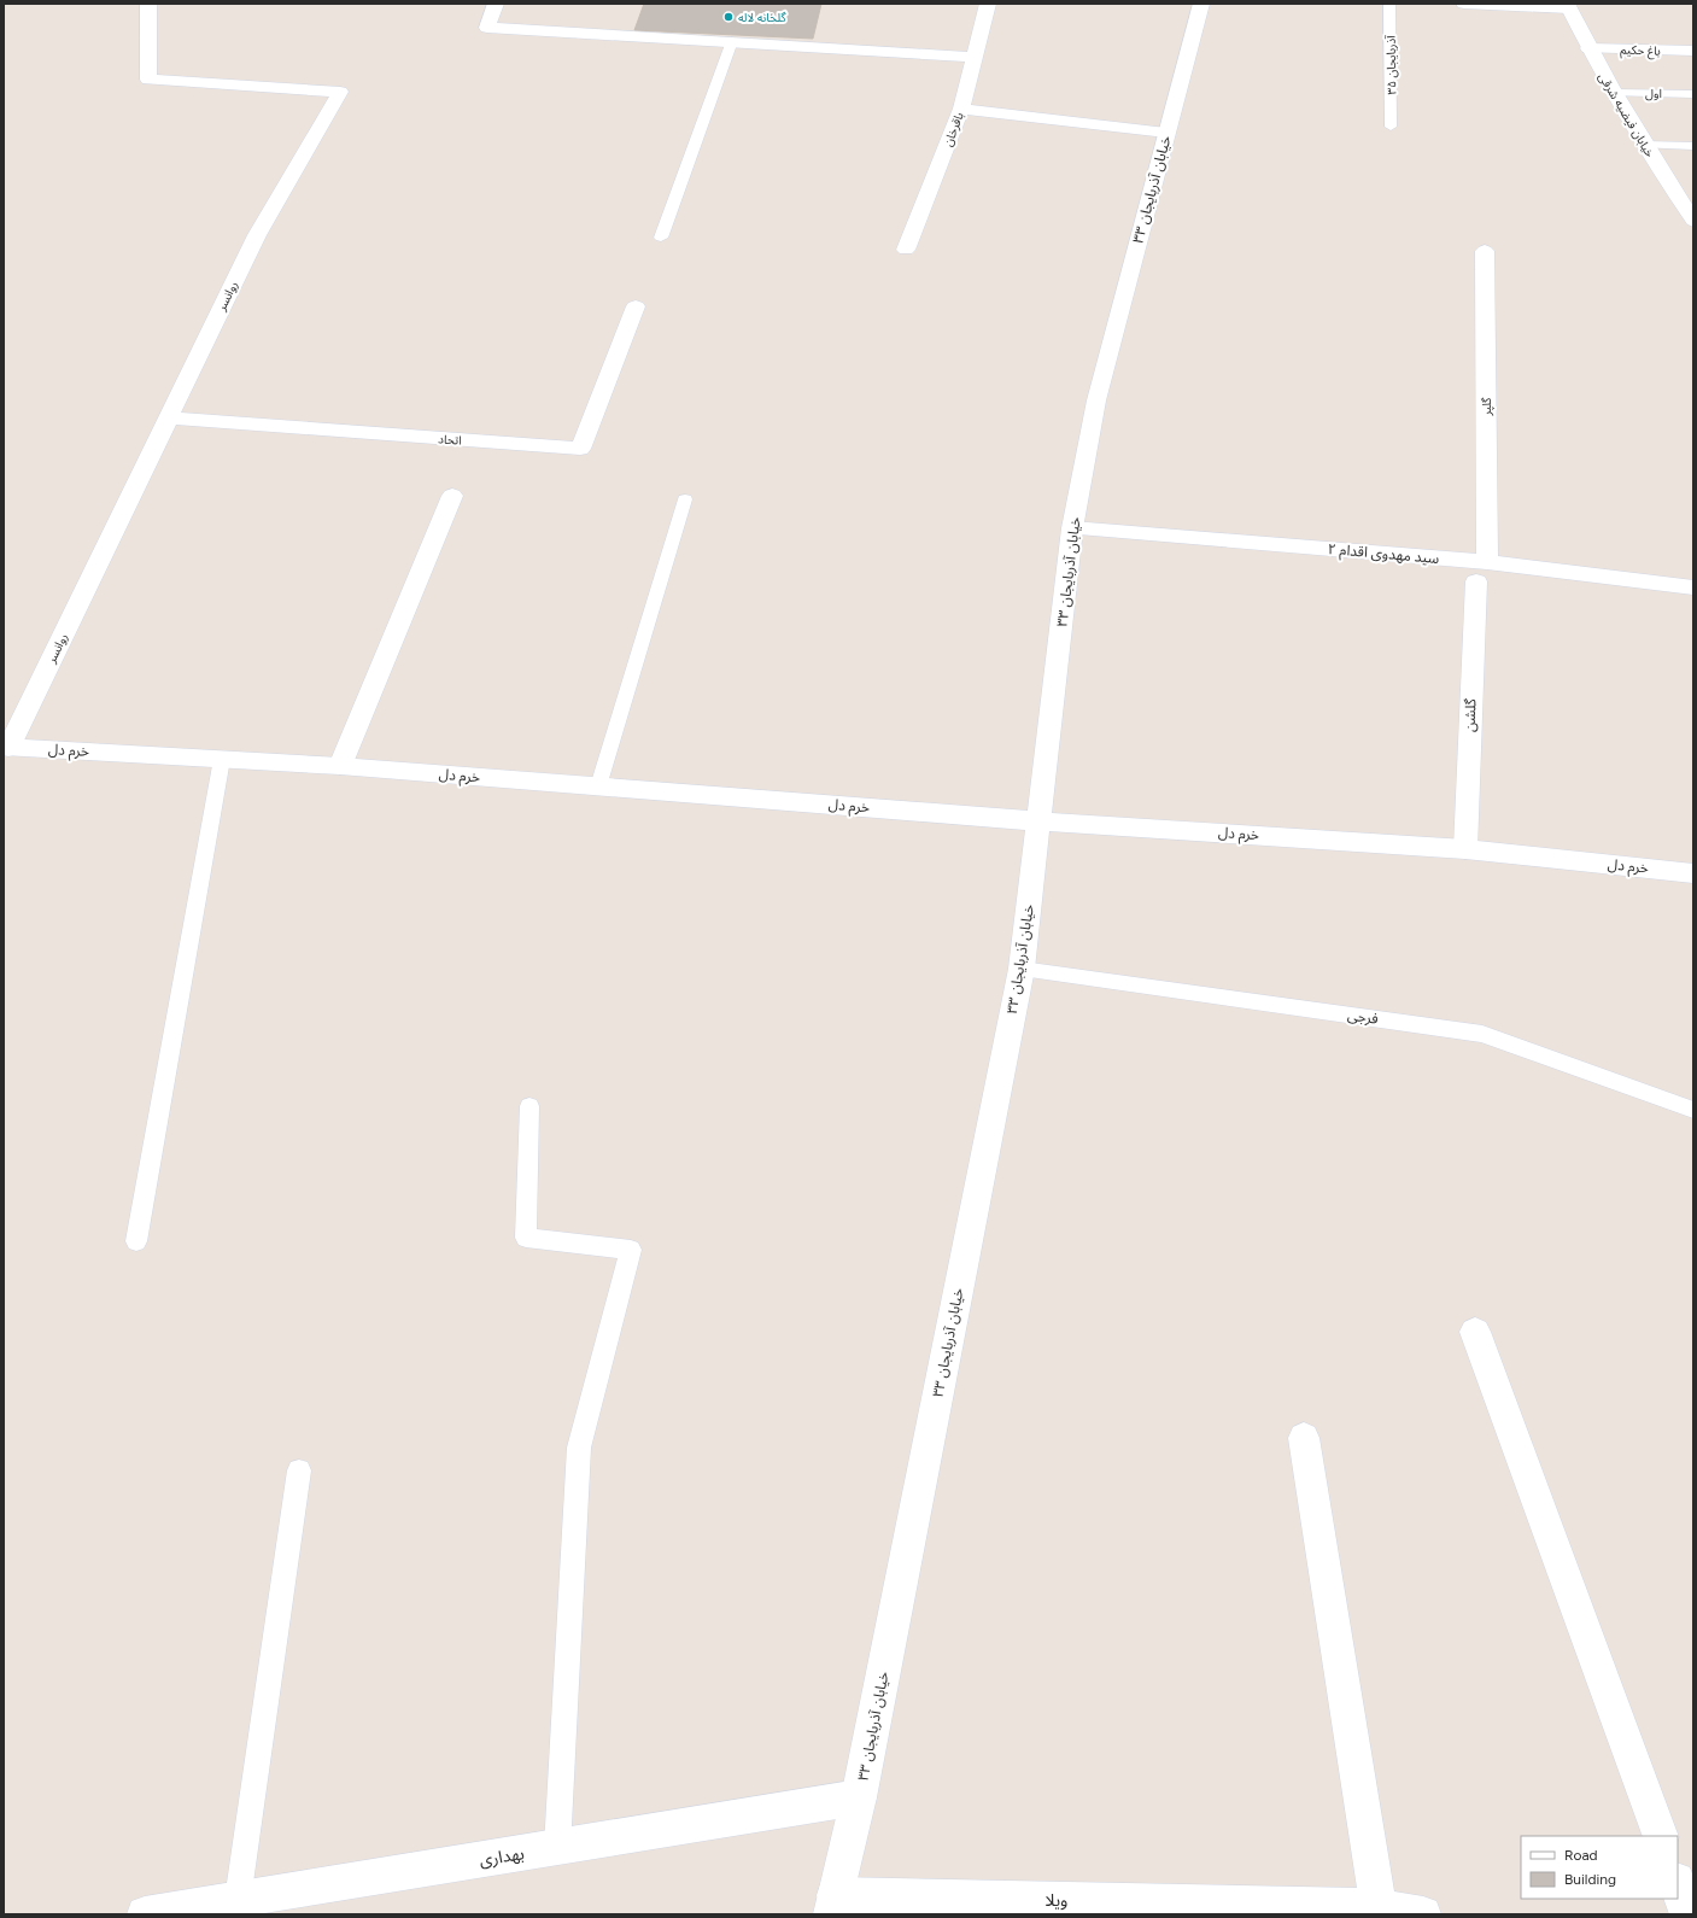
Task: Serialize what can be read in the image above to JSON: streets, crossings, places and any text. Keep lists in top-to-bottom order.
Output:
{
  "streets": {
    "street": [
      "باغ حکیم",
      "خیابان فیضیه شرقی",
      "باقرخان",
      "خیابان آذربایجان ۳۳",
      "روانسر",
      "گلپر",
      "اتحاد",
      "سید مهدوی اقدام ۲",
      "گلشن",
      "خرم دل",
      "بهداری",
      "ویلا"
    ],
    "lane": ["آذربایجان ۳۵", "اول", "فرجی"]
  },
  "crossings": [
    ["باغ حکیم", "خیابان فیضیه شرقی"],
    ["اول", "خیابان فیضیه شرقی"],
    ["خیابان آذربایجان ۳۳", "سید مهدوی اقدام ۲"],
    ["خیابان آذربایجان ۳۳", "خرم دل"],
    ["خیابان آذربایجان ۳۳", "فرجی"],
    ["خیابان آذربایجان ۳۳", "بهداری"],
    ["خیابان آذربایجان ۳۳", "ویلا"],
    ["روانسر", "اتحاد"],
    ["روانسر", "خرم دل"],
    ["گلپر", "سید مهدوی اقدام ۲"],
    ["گلپر", "گلشن"],
    ["سید مهدوی اقدام ۲", "گلشن"],
    ["گلشن", "خرم دل"]
  ],
  "places": ["گلخانه لاله"],
  "legend": ["Road", "Building"]
}
